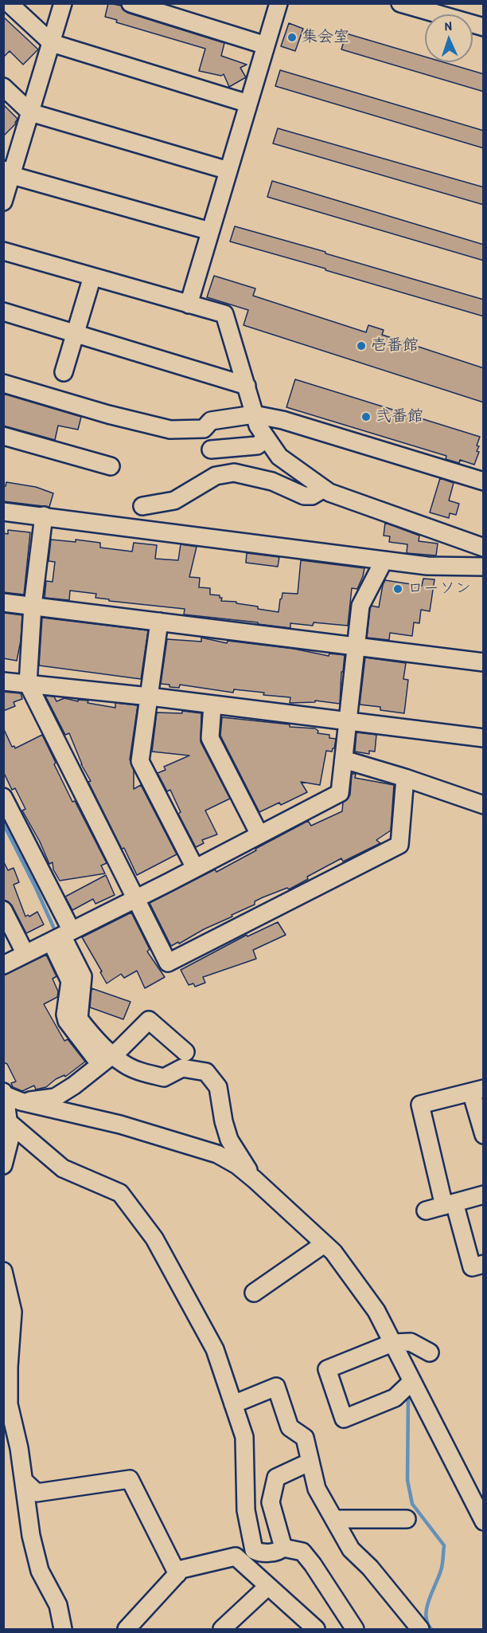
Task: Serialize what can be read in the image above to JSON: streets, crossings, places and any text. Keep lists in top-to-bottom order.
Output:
{
  "places": [
    "集会室",
    "壱番館",
    "弐番館",
    "ローソン"
  ],
  "north": "top"
}
